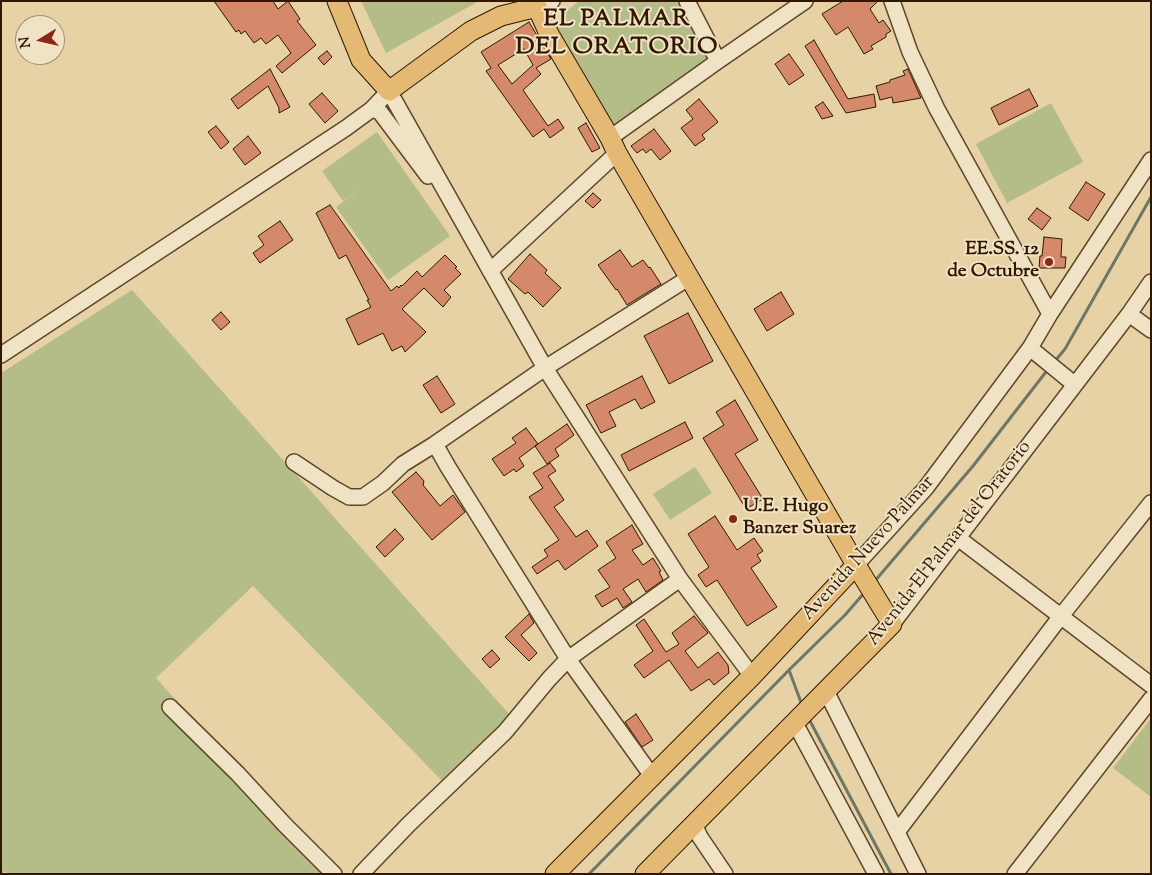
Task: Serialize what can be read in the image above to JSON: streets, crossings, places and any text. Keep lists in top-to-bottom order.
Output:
{
  "streets": {
    "main road": ["Avenida El Palmar del Oratorio", "Avenida Nuevo Palmar"]
  },
  "districts": ["EL PALMAR DEL ORATORIO"],
  "places": ["EE.SS. 12 de Octubre", "U.E. Hugo Banzer Suarez"],
  "north": "left"
}
